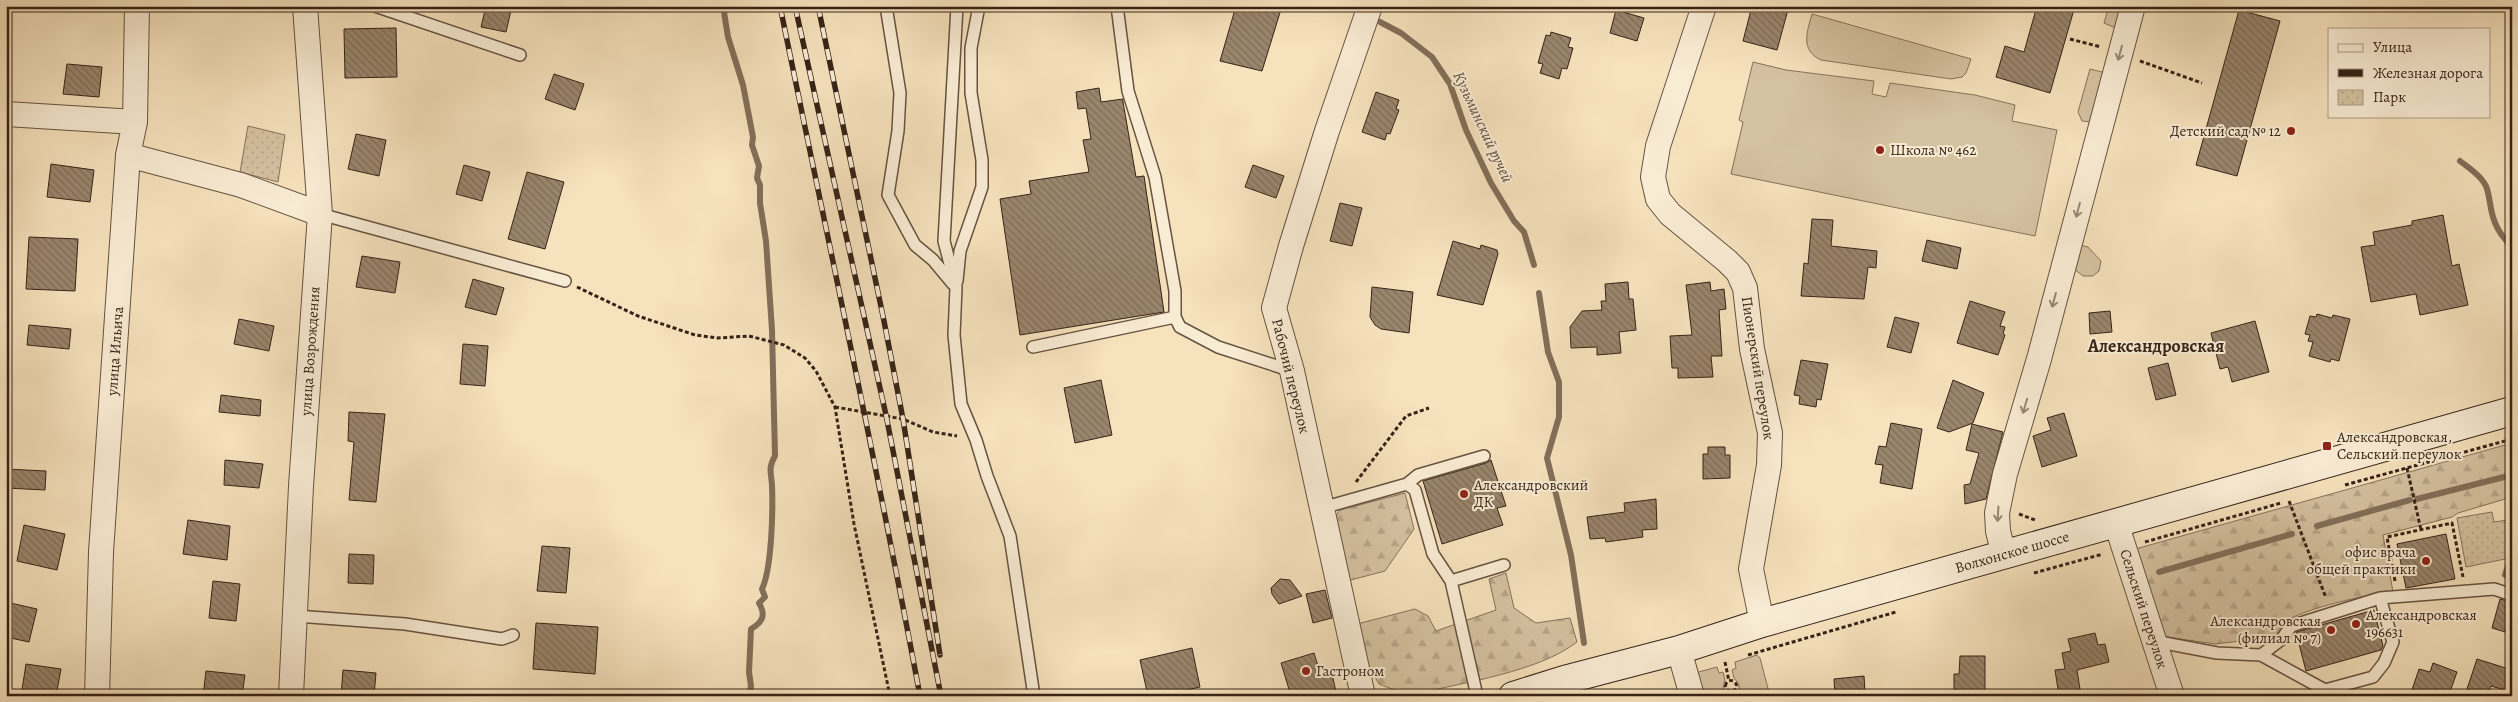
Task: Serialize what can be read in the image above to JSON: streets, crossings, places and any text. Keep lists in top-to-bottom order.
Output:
{
  "streets": {
    "main road": ["Волхонское шоссе"],
    "street": [
      "улица Ильича",
      "улица Возрождения",
      "Пионерский переулок",
      "Рабочий переулок",
      "Сельский переулок"
    ]
  },
  "crossings": [
    ["Пионерский переулок", "Волхонское шоссе"],
    ["Волхонское шоссе", "Сельский переулок"]
  ],
  "districts": ["Александровская"],
  "water": ["Кузьминский ручей"],
  "places": {
    "other": [
      "Детский сад № 12",
      "Школа № 462",
      "Александровский ДК",
      "офис врача общей практики",
      "Александровская 196631",
      "Александровская (филиал № 7)",
      "Гастроном"
    ],
    "transit": ["Александровская, Сельский переулок"]
  },
  "legend": ["Улица", "Железная дорога", "Парк"]
}
